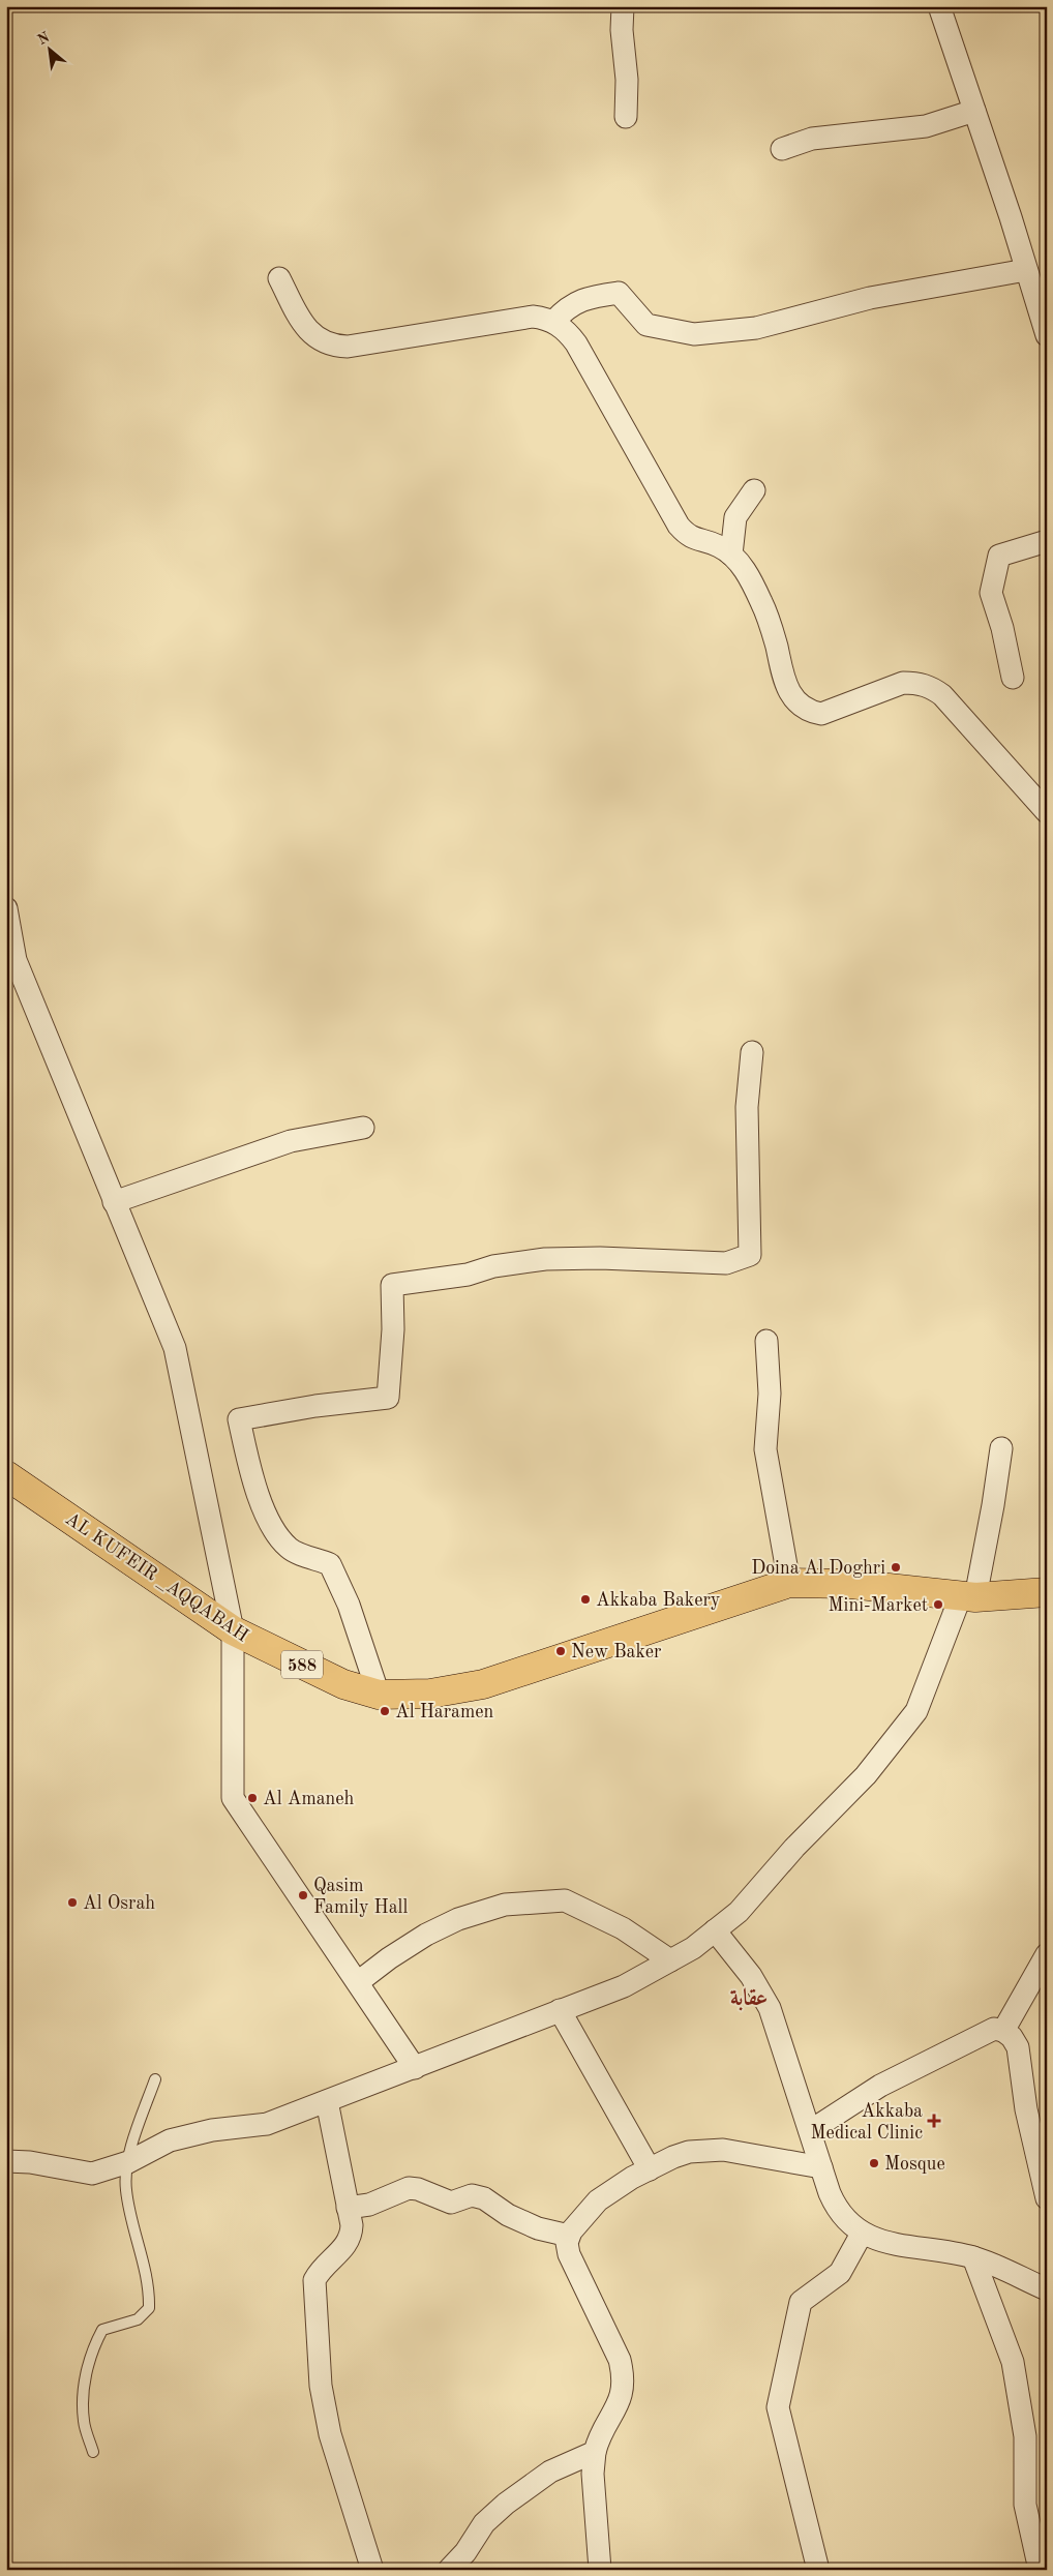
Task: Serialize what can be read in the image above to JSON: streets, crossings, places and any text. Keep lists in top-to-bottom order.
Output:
{
  "streets": {
    "main road": ["AL KUFEIR _AQQABAH", "588"]
  },
  "crossings": [
    ["AL KUFEIR _AQQABAH", "588"]
  ],
  "districts": ["عقابة"],
  "places": {
    "other": [
      "Doina Al Doghri",
      "Akkaba Bakery",
      "Mini-Market",
      "New Baker",
      "Al Haramen",
      "Al Amaneh",
      "Qasim Family Hall",
      "Al Osrah",
      "Mosque"
    ],
    "health": ["Akkaba Medical Clinic"]
  },
  "north": "top left"
}
